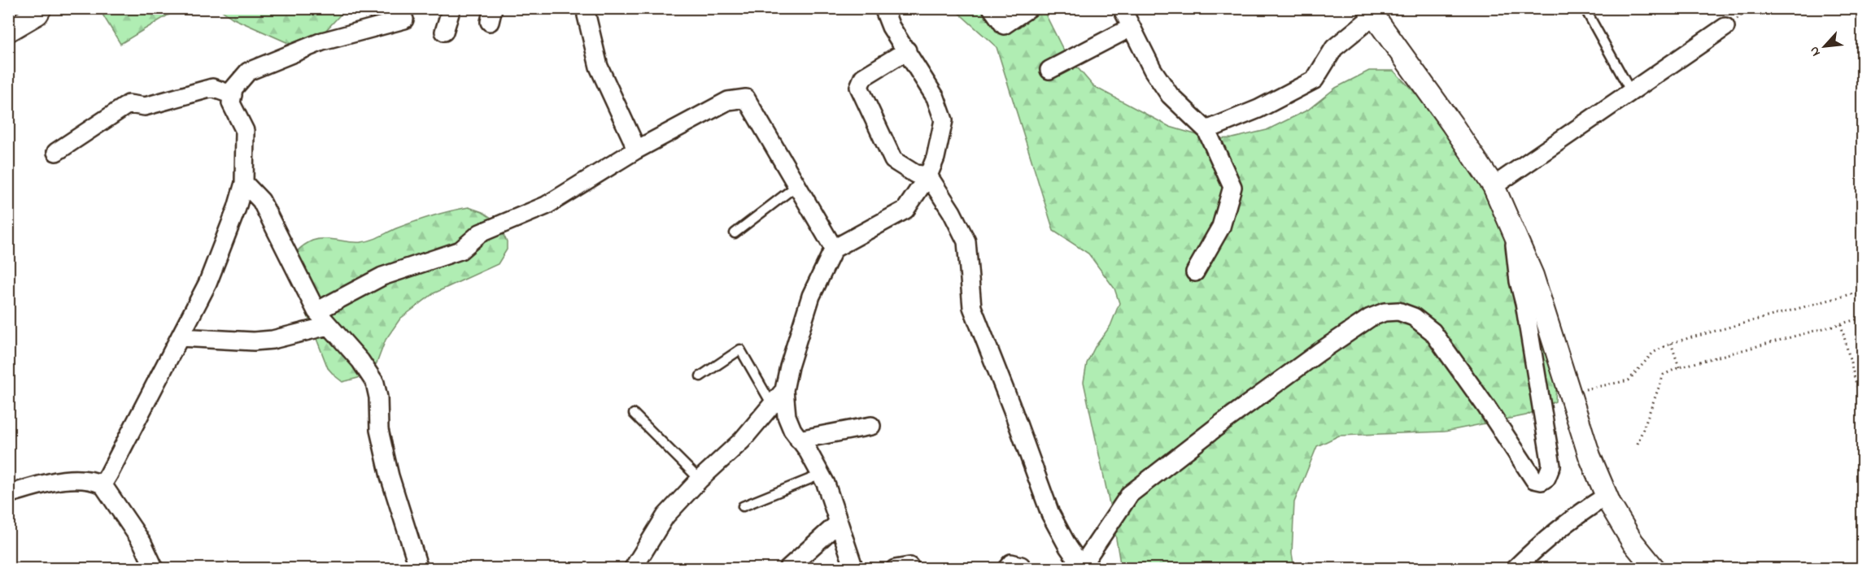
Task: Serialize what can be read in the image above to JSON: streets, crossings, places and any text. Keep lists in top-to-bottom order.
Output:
{
  "north": "bottom left"
}
